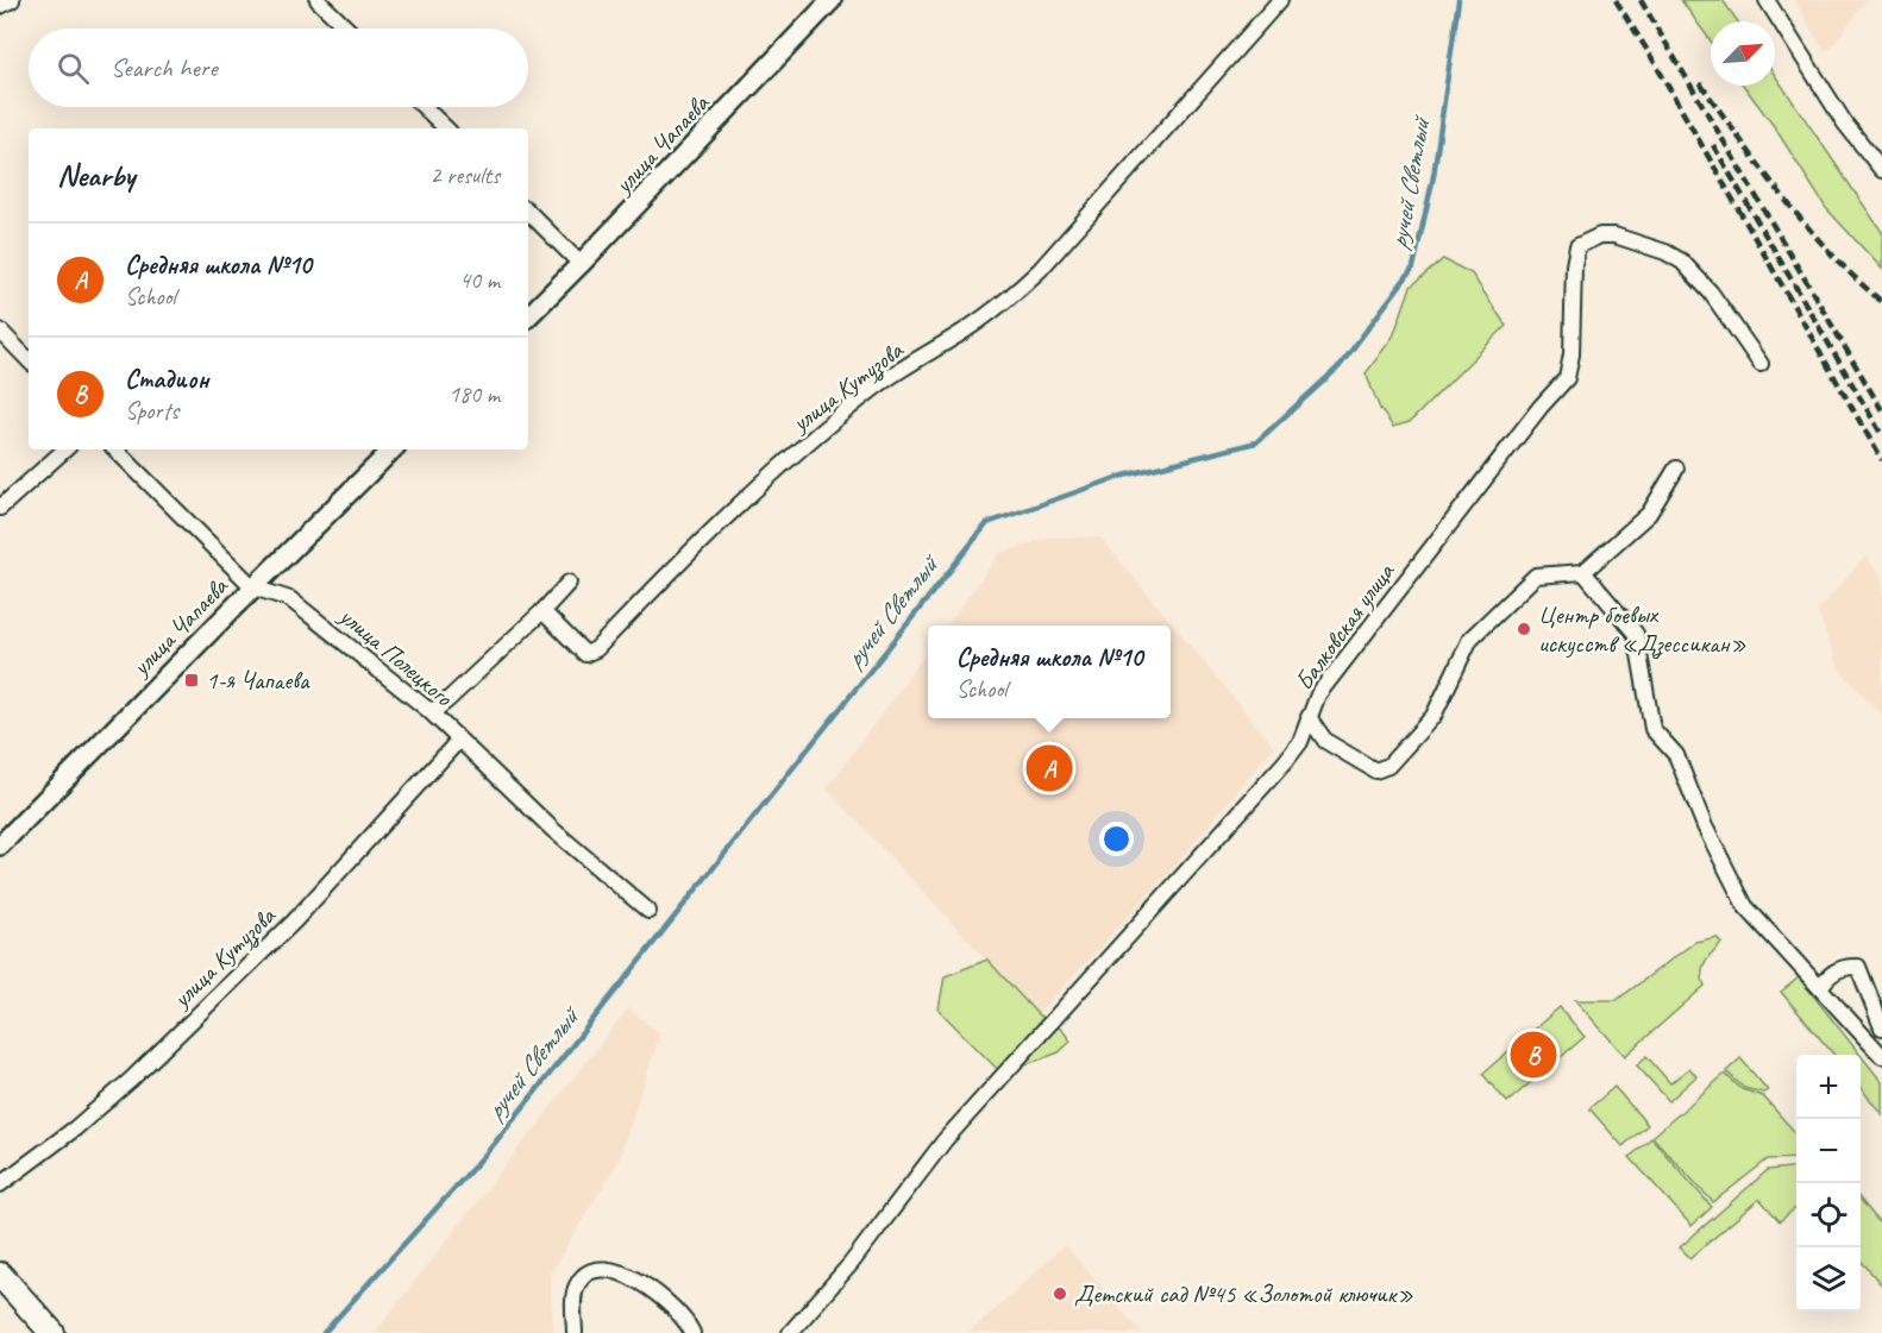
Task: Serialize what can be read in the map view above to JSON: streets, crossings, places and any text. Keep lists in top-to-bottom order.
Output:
{
  "streets": {
    "street": [
      "улица Чапаева",
      "улица Кутузова",
      "Балковская улица",
      "улица Полецкого"
    ]
  },
  "crossings": [
    ["улица Чапаева", "улица Полецкого"],
    ["улица Кутузова", "улица Полецкого"]
  ],
  "water": ["ручей Светлый"],
  "places": {
    "other": ["Центр боевых искусств «Дзессикан»", "Детский сад №45 «Золотой ключик»"],
    "transit": ["1-я Чапаева"]
  },
  "north": "top right",
  "page": {
    "search": "Search here",
    "heading": ["Nearby", "2 results"],
    "list": [
      {
        "mark": "A",
        "name": "Средняя школа №10",
        "note": "School",
        "value": "40 m"
      },
      {
        "mark": "B",
        "name": "Стадион",
        "note": "Sports",
        "value": "180 m"
      }
    ],
    "popup": ["Средняя школа №10", "School"],
    "pins": ["A", "B"],
    "map_buttons": ["+", "−"]
  }
}
